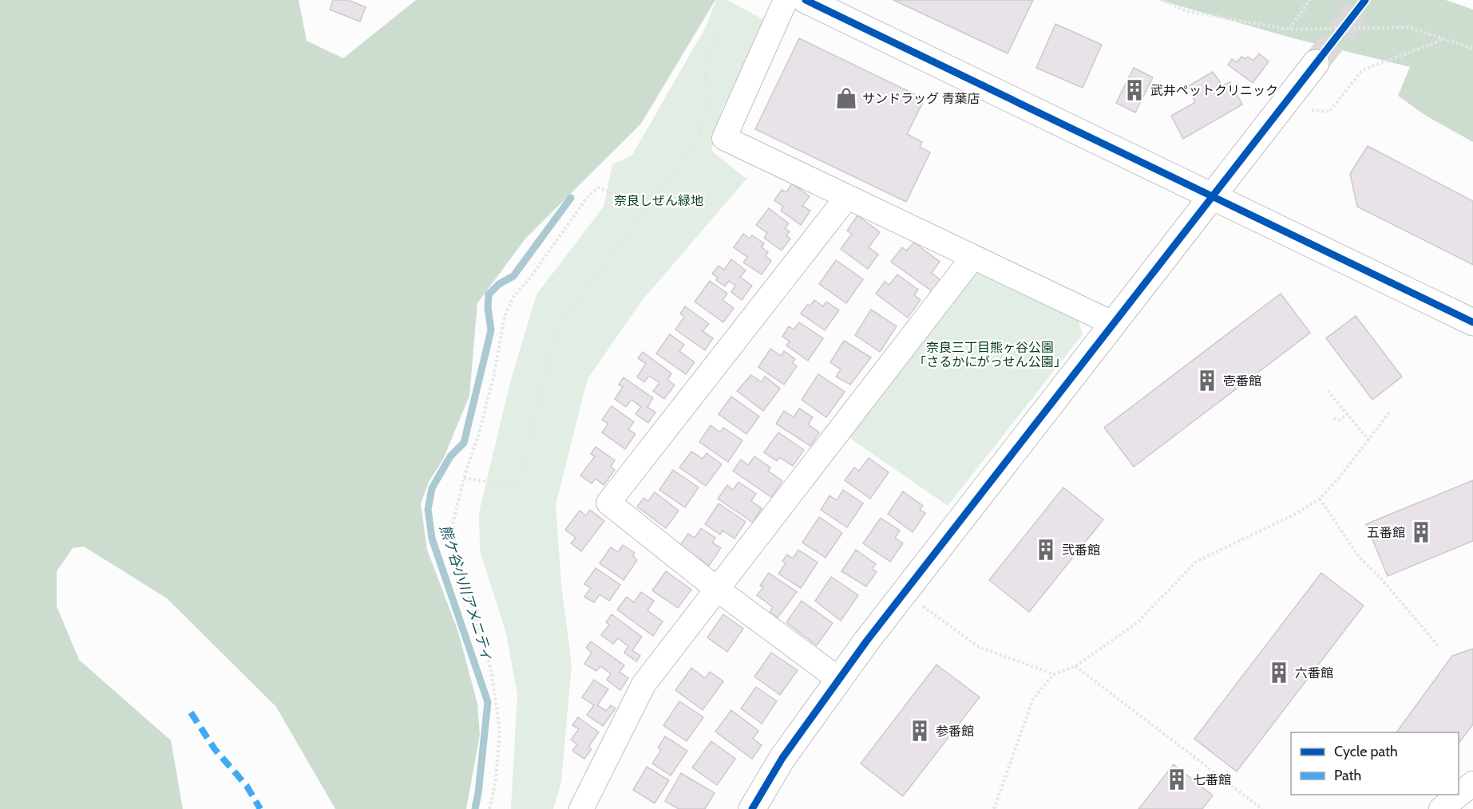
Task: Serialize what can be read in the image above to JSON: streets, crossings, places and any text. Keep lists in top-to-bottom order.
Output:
{
  "water": ["熊ケ谷小川アメニティ"],
  "parks": ["奈良しぜん緑地", "奈良三丁目熊ヶ谷公園 「さるかにがっせん公園」"],
  "places": {
    "building": [
      "武井ペットクリニック",
      "壱番館",
      "五番館",
      "弐番館",
      "六番館",
      "参番館",
      "七番館"
    ],
    "shop": ["サンドラッグ 青葉店"]
  },
  "legend": ["Cycle path", "Path"]
}
